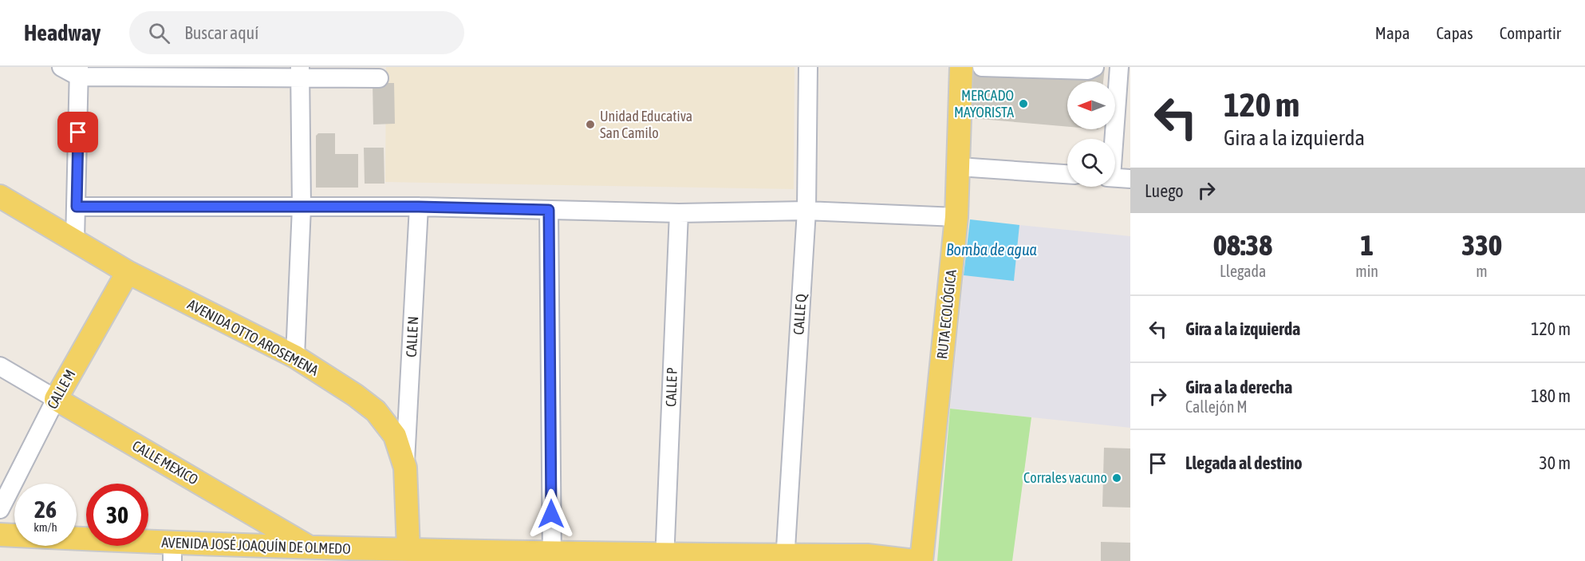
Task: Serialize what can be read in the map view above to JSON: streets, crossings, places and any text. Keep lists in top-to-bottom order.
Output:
{
  "streets": {
    "main road": [
      "RUTA ECOLÓGICA",
      "AVENIDA OTTO AROSEMENA",
      "CALLE M",
      "CALLE MEXICO",
      "AVENIDA JOSÉ JOAQUÍN DE OLMEDO"
    ],
    "street": ["CALLE Q", "CALLE N", "CALLE P"]
  },
  "crossings": [
    ["CALLE Q", "AVENIDA JOSÉ JOAQUÍN DE OLMEDO"],
    ["CALLE N", "AVENIDA OTTO AROSEMENA"],
    ["AVENIDA OTTO AROSEMENA", "CALLE M"],
    ["AVENIDA OTTO AROSEMENA", "AVENIDA JOSÉ JOAQUÍN DE OLMEDO"],
    ["CALLE P", "AVENIDA JOSÉ JOAQUÍN DE OLMEDO"],
    ["CALLE M", "CALLE MEXICO"],
    ["CALLE MEXICO", "AVENIDA JOSÉ JOAQUÍN DE OLMEDO"]
  ],
  "water": ["Bomba de agua"],
  "places": ["MERCADO MAYORISTA", "Unidad Educativa San Camilo", "Corrales vacuno"],
  "north": "left",
  "page": {
    "header": "Headway",
    "search": "Buscar aquí",
    "nav": ["Mapa", "Capas", "Compartir"],
    "turn": ["120 m", "Gira a la izquierda"],
    "then": "Luego",
    "eta": [
      "08:38",
      "Llegada",
      "1",
      "min",
      "330",
      "m"
    ],
    "list": [
      {
        "name": "Gira a la izquierda",
        "value": "120 m"
      },
      {
        "name": "Gira a la derecha",
        "note": "Callejón M",
        "value": "180 m"
      },
      {
        "name": "Llegada al destino",
        "value": "30 m"
      }
    ],
    "speed": "26 km/h",
    "limit": "30"
  }
}
